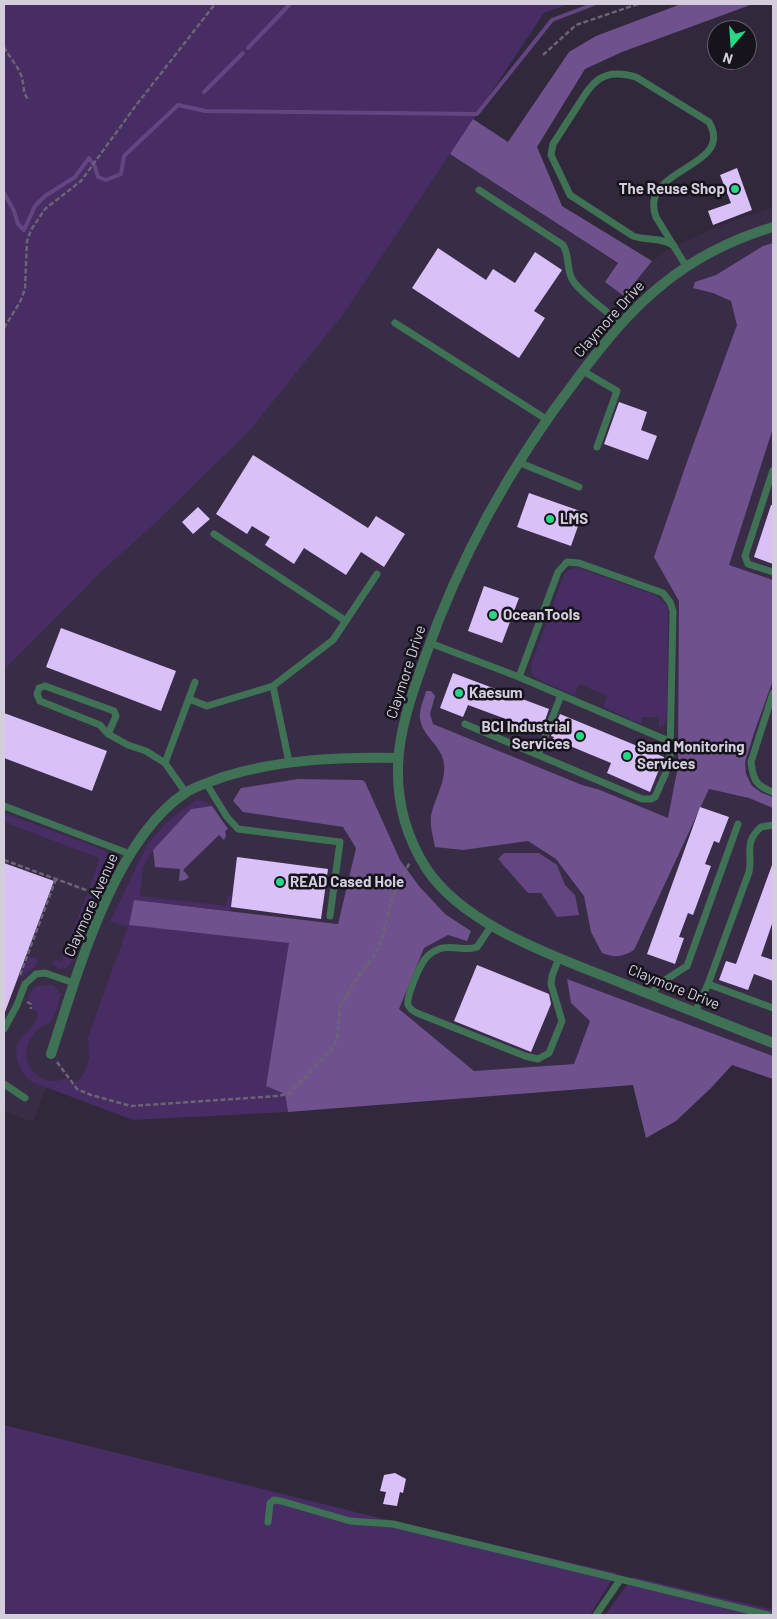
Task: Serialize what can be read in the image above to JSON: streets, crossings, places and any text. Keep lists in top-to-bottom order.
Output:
{
  "streets": {
    "street": ["Claymore Drive", "Claymore Avenue"]
  },
  "crossings": [
    ["Claymore Drive", "Claymore Avenue"]
  ],
  "places": [
    "The Reuse Shop",
    "LMS",
    "OceanTools",
    "Kaesum",
    "BCI Industrial Services",
    "Sand Monitoring Services",
    "READ Cased Hole"
  ],
  "north": "bottom"
}
